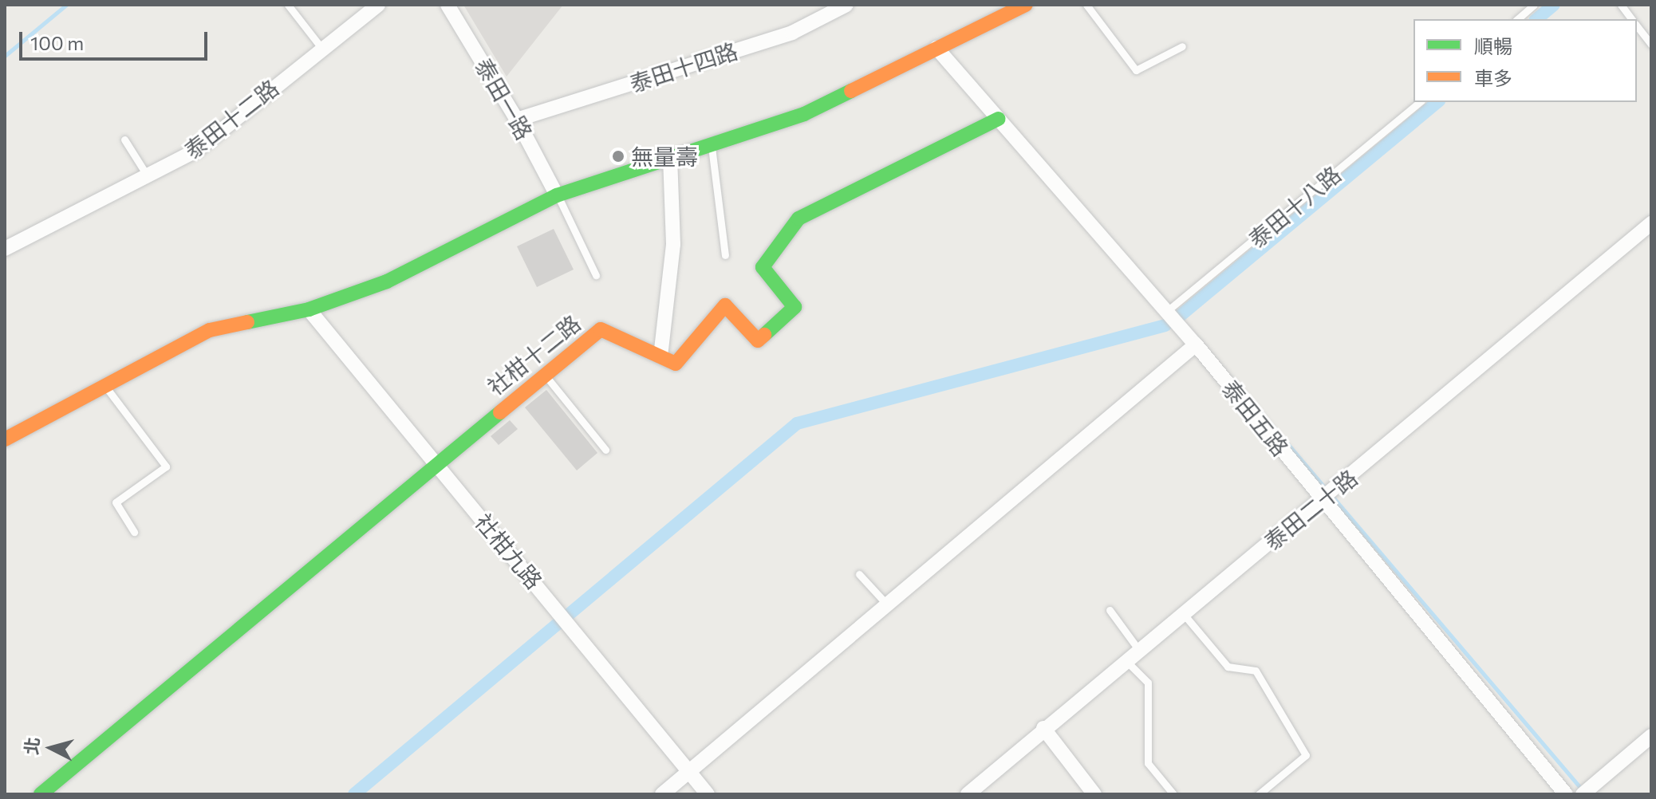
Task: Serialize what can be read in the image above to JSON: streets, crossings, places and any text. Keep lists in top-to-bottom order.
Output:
{
  "streets": {
    "street": [
      "泰田十四路",
      "泰田一路",
      "泰田十二路",
      "社柑十二路",
      "泰田五路",
      "泰田二十路",
      "社柑九路"
    ],
    "lane": ["泰田十八路"]
  },
  "crossings": [
    ["泰田十四路", "泰田一路"],
    ["泰田十八路", "泰田五路"],
    ["社柑十二路", "社柑九路"],
    ["泰田五路", "泰田二十路"]
  ],
  "places": ["無量壽"],
  "legend": ["順暢", "車多"],
  "scale_bar": "100 m",
  "north": "left"
}
